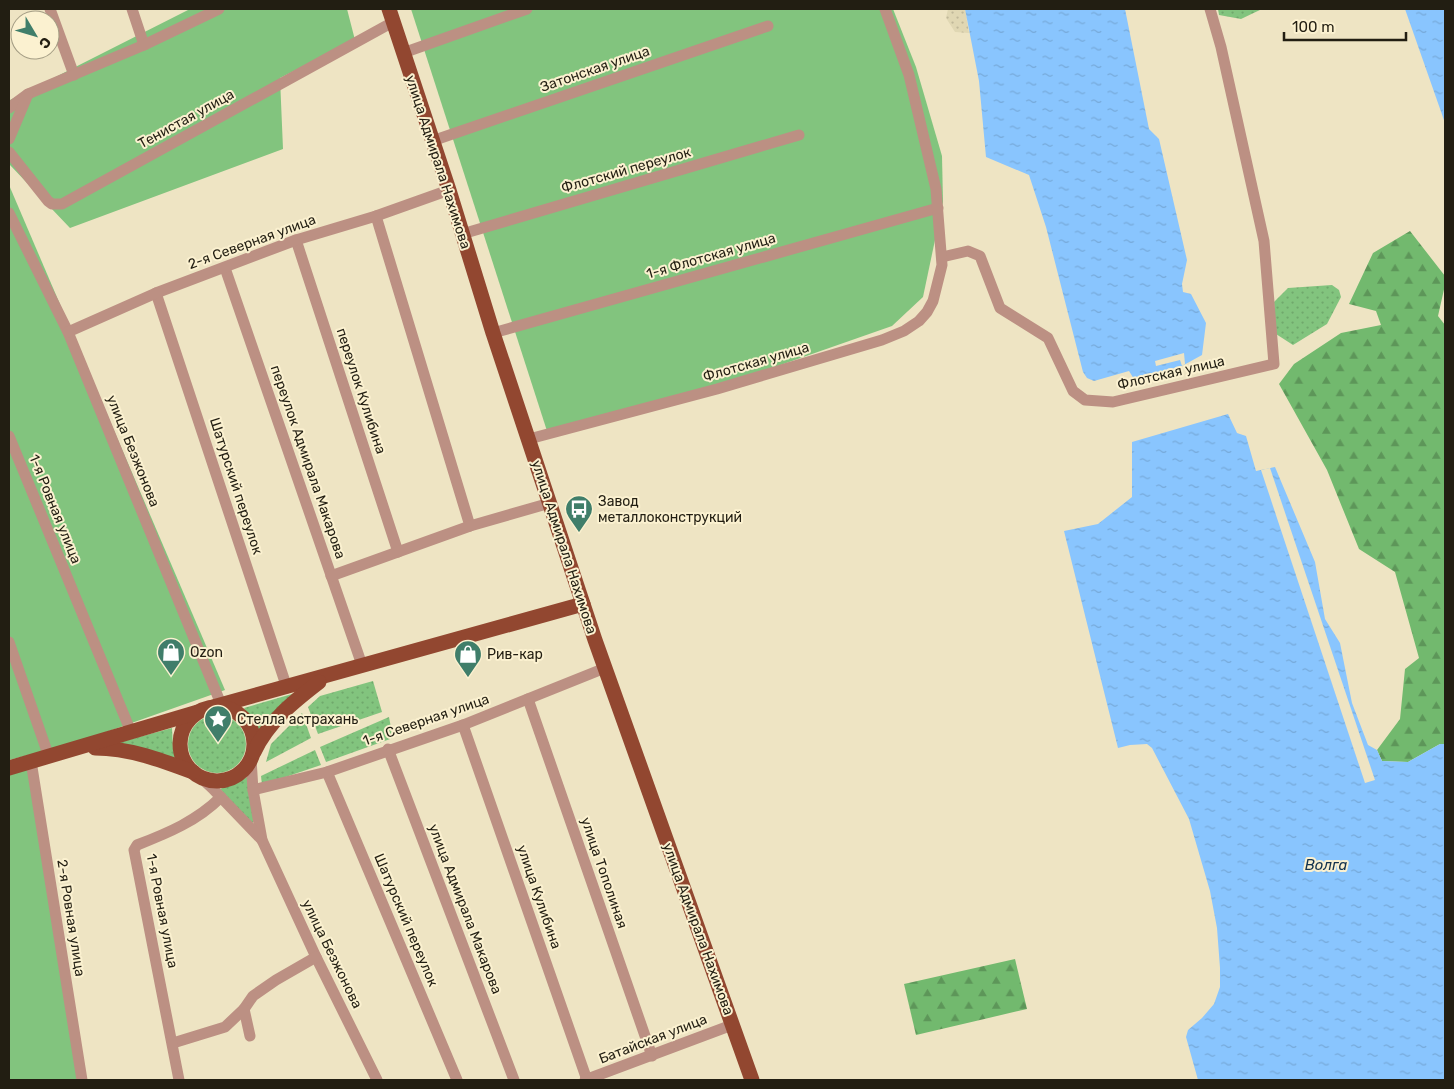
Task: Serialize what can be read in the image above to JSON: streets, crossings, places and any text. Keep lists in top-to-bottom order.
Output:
{
  "streets": {
    "main road": ["улица Адмирала Нахимова"],
    "street": [
      "Затонская улица",
      "Тенистая улица",
      "Флотский переулок",
      "2-я Северная улица",
      "1-я Флотская улица",
      "Флотская улица",
      "переулок Кулибина",
      "улица Безжонова",
      "переулок Адмирала Макарова",
      "Шатурский переулок",
      "1-я Ровная улица",
      "1-я Северная улица",
      "улица Тополиная",
      "улица Кулибина",
      "улица Адмирала Макарова",
      "2-я Ровная улица",
      "Батайская улица"
    ]
  },
  "crossings": [
    ["Затонская улица", "улица Адмирала Нахимова"],
    ["Тенистая улица", "улица Адмирала Нахимова"],
    ["улица Адмирала Нахимова", "Флотский переулок"],
    ["улица Адмирала Нахимова", "2-я Северная улица"],
    ["улица Адмирала Нахимова", "1-я Флотская улица"],
    ["улица Адмирала Нахимова", "Флотская улица"],
    ["улица Адмирала Нахимова", "1-я Северная улица"],
    ["улица Адмирала Нахимова", "Батайская улица"],
    ["2-я Северная улица", "переулок Кулибина"],
    ["2-я Северная улица", "улица Безжонова"],
    ["2-я Северная улица", "переулок Адмирала Макарова"],
    ["2-я Северная улица", "Шатурский переулок"],
    ["Шатурский переулок", "1-я Северная улица"],
    ["1-я Северная улица", "улица Тополиная"],
    ["1-я Северная улица", "улица Кулибина"],
    ["1-я Северная улица", "улица Адмирала Макарова"],
    ["улица Тополиная", "Батайская улица"],
    ["улица Кулибина", "Батайская улица"]
  ],
  "water": ["Волга"],
  "places": {
    "bus stop": ["Завод металлоконструкций"],
    "shop": ["Ozon", "Рив-кар"],
    "place": ["Стелла астрахань"]
  },
  "scale_bar": "100 m",
  "north": "bottom right"
}
